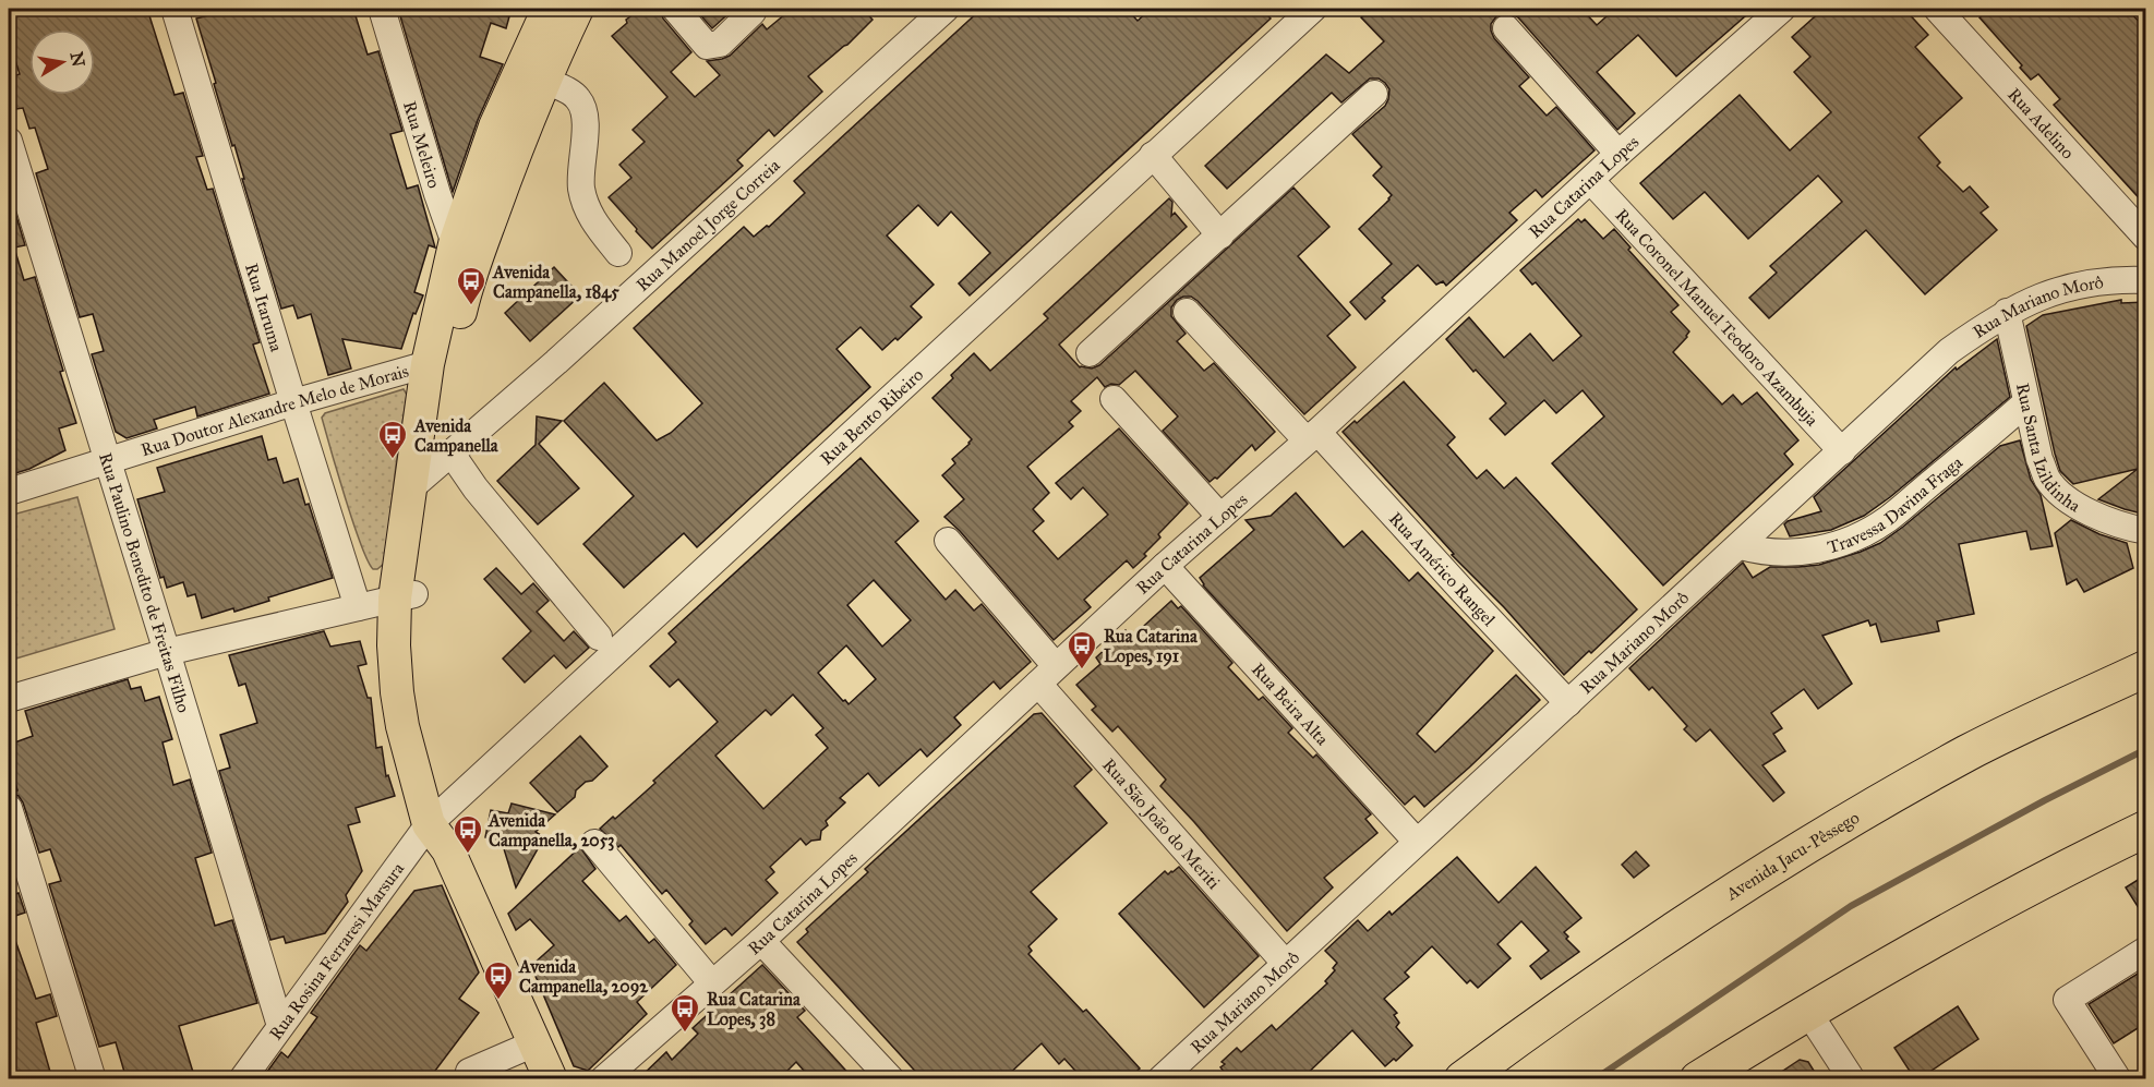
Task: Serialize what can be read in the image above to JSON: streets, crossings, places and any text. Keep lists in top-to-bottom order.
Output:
{
  "streets": {
    "highway": ["Avenida Jacu-Pêssego"],
    "street": [
      "Rua Adelino",
      "Rua Meleiro",
      "Rua Catarina Lopes",
      "Rua Manoel Jorge Correia",
      "Rua Itaruma",
      "Rua Mariano Morô",
      "Rua Coronel Manuel Teodoro Azambuja",
      "Rua Doutor Alexandre Melo de Morais",
      "Rua Bento Ribeiro",
      "Rua Santa Izildinha",
      "Travessa Davina Fraga",
      "Rua Américo Rangel",
      "Rua Paulino Benedito de Freitas Filho",
      "Rua Beira Alta",
      "Rua São João do Meriti",
      "Rua Rosina Ferraresi Marsura"
    ]
  },
  "crossings": [
    ["Rua Catarina Lopes", "Rua Coronel Manuel Teodoro Azambuja"],
    ["Rua Catarina Lopes", "Rua Américo Rangel"],
    ["Rua Catarina Lopes", "Rua Beira Alta"],
    ["Rua Catarina Lopes", "Rua São João do Meriti"],
    ["Rua Itaruma", "Rua Doutor Alexandre Melo de Morais"],
    ["Rua Mariano Morô", "Rua Coronel Manuel Teodoro Azambuja"],
    ["Rua Mariano Morô", "Rua Santa Izildinha"],
    ["Rua Mariano Morô", "Travessa Davina Fraga"],
    ["Rua Mariano Morô", "Rua Américo Rangel"],
    ["Rua Mariano Morô", "Rua Beira Alta"],
    ["Rua Mariano Morô", "Rua São João do Meriti"],
    ["Rua Doutor Alexandre Melo de Morais", "Rua Paulino Benedito de Freitas Filho"],
    ["Rua Bento Ribeiro", "Rua Rosina Ferraresi Marsura"],
    ["Rua Santa Izildinha", "Travessa Davina Fraga"],
    ["Rua Paulino Benedito de Freitas Filho", "Rua Rosina Ferraresi Marsura"]
  ],
  "places": {
    "bus stop": [
      "Avenida Campanella, 1845",
      "Avenida Campanella",
      "Rua Catarina Lopes, 191",
      "Avenida Campanella, 2053",
      "Avenida Campanella, 2092",
      "Rua Catarina Lopes, 38"
    ]
  },
  "north": "right"
}
